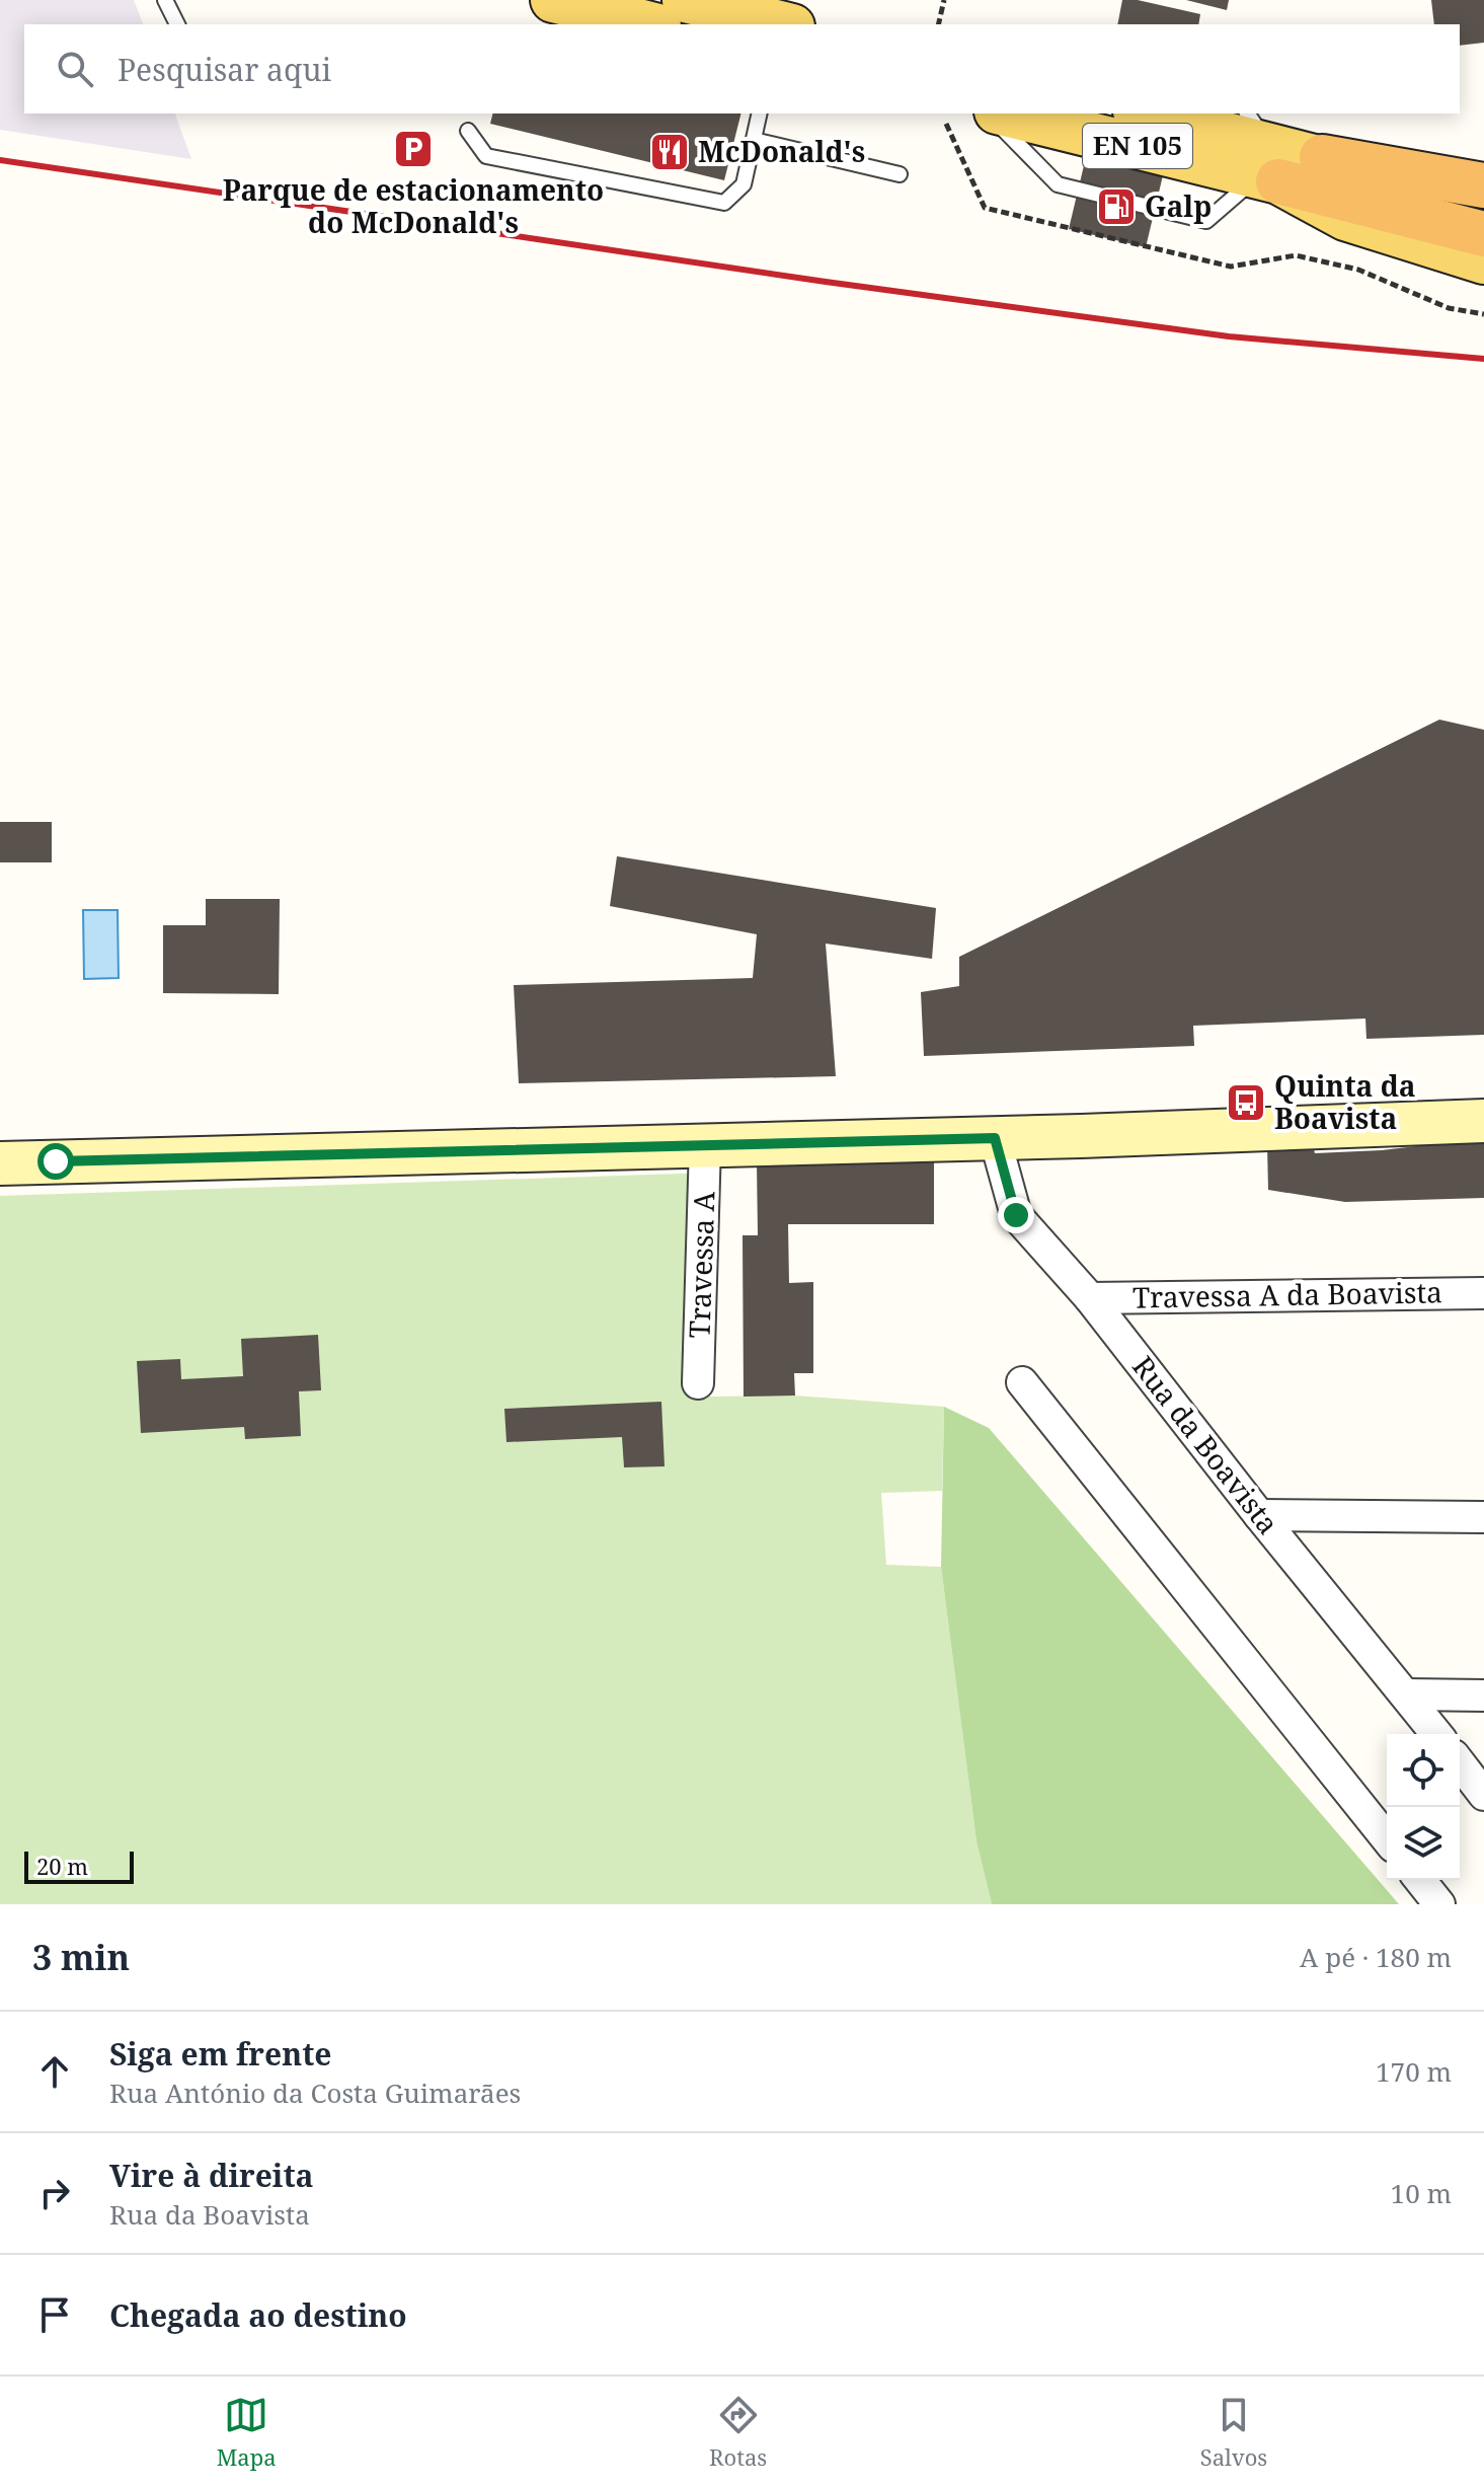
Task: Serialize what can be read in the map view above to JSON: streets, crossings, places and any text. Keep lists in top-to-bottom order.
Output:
{
  "streets": {
    "highway": ["EN 105"],
    "street": ["Travessa A", "Travessa A da Boavista", "Rua da Boavista"]
  },
  "crossings": [
    ["Travessa A da Boavista", "Rua da Boavista"]
  ],
  "places": {
    "parking": ["Parque de estacionamento do McDonald's"],
    "restaurant": ["McDonald's"],
    "fuel station": ["Galp"],
    "bus stop": ["Quinta da Boavista"]
  },
  "scale_bar": "20 m",
  "page": {
    "search": "Pesquisar aqui",
    "scale": "20 m",
    "heading": ["3 min", "A pé · 180 m"],
    "list": [
      ["Siga em frente", "Rua António da Costa Guimarães", "170 m"],
      ["Vire à direita", "Rua da Boavista", "10 m"],
      "Chegada ao destino"
    ],
    "nav": ["Mapa", "Rotas", "Salvos"]
  }
}
